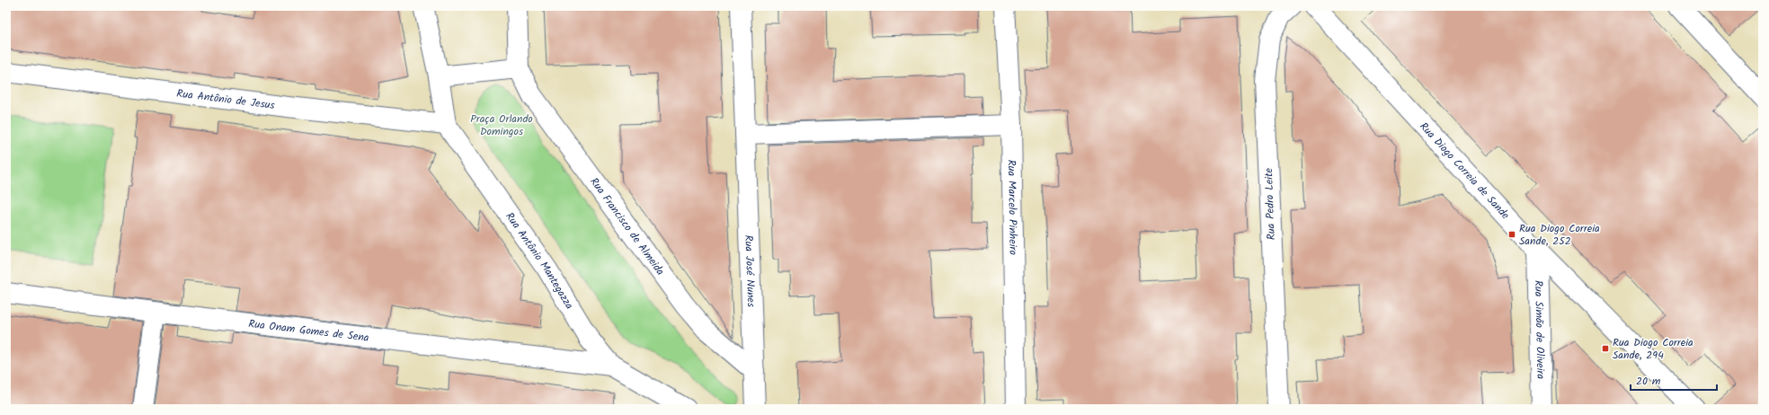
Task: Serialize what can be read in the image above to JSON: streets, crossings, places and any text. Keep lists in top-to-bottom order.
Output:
{
  "streets": {
    "street": [
      "Rua Antônio de Jesus",
      "Rua Diogo Correia de Sande",
      "Rua Pedro Leite",
      "Rua Marcelo Pinheiro",
      "Rua Francisco de Almeida",
      "Rua Antônio Mantegazza",
      "Rua José Nunes",
      "Rua Onam Gomes de Sena",
      "Rua Simão de Oliveira"
    ]
  },
  "crossings": [
    ["Rua Antônio de Jesus", "Rua Antônio Mantegazza"],
    ["Rua Diogo Correia de Sande", "Rua Simão de Oliveira"],
    ["Rua Francisco de Almeida", "Rua José Nunes"],
    ["Rua Antônio Mantegazza", "Rua Onam Gomes de Sena"]
  ],
  "parks": ["Praça Orlando Domingos"],
  "places": {
    "transit": ["Rua Diogo Correia Sande, 252", "Rua Diogo Correia Sande, 294"]
  },
  "scale_bar": "20 m"
}
